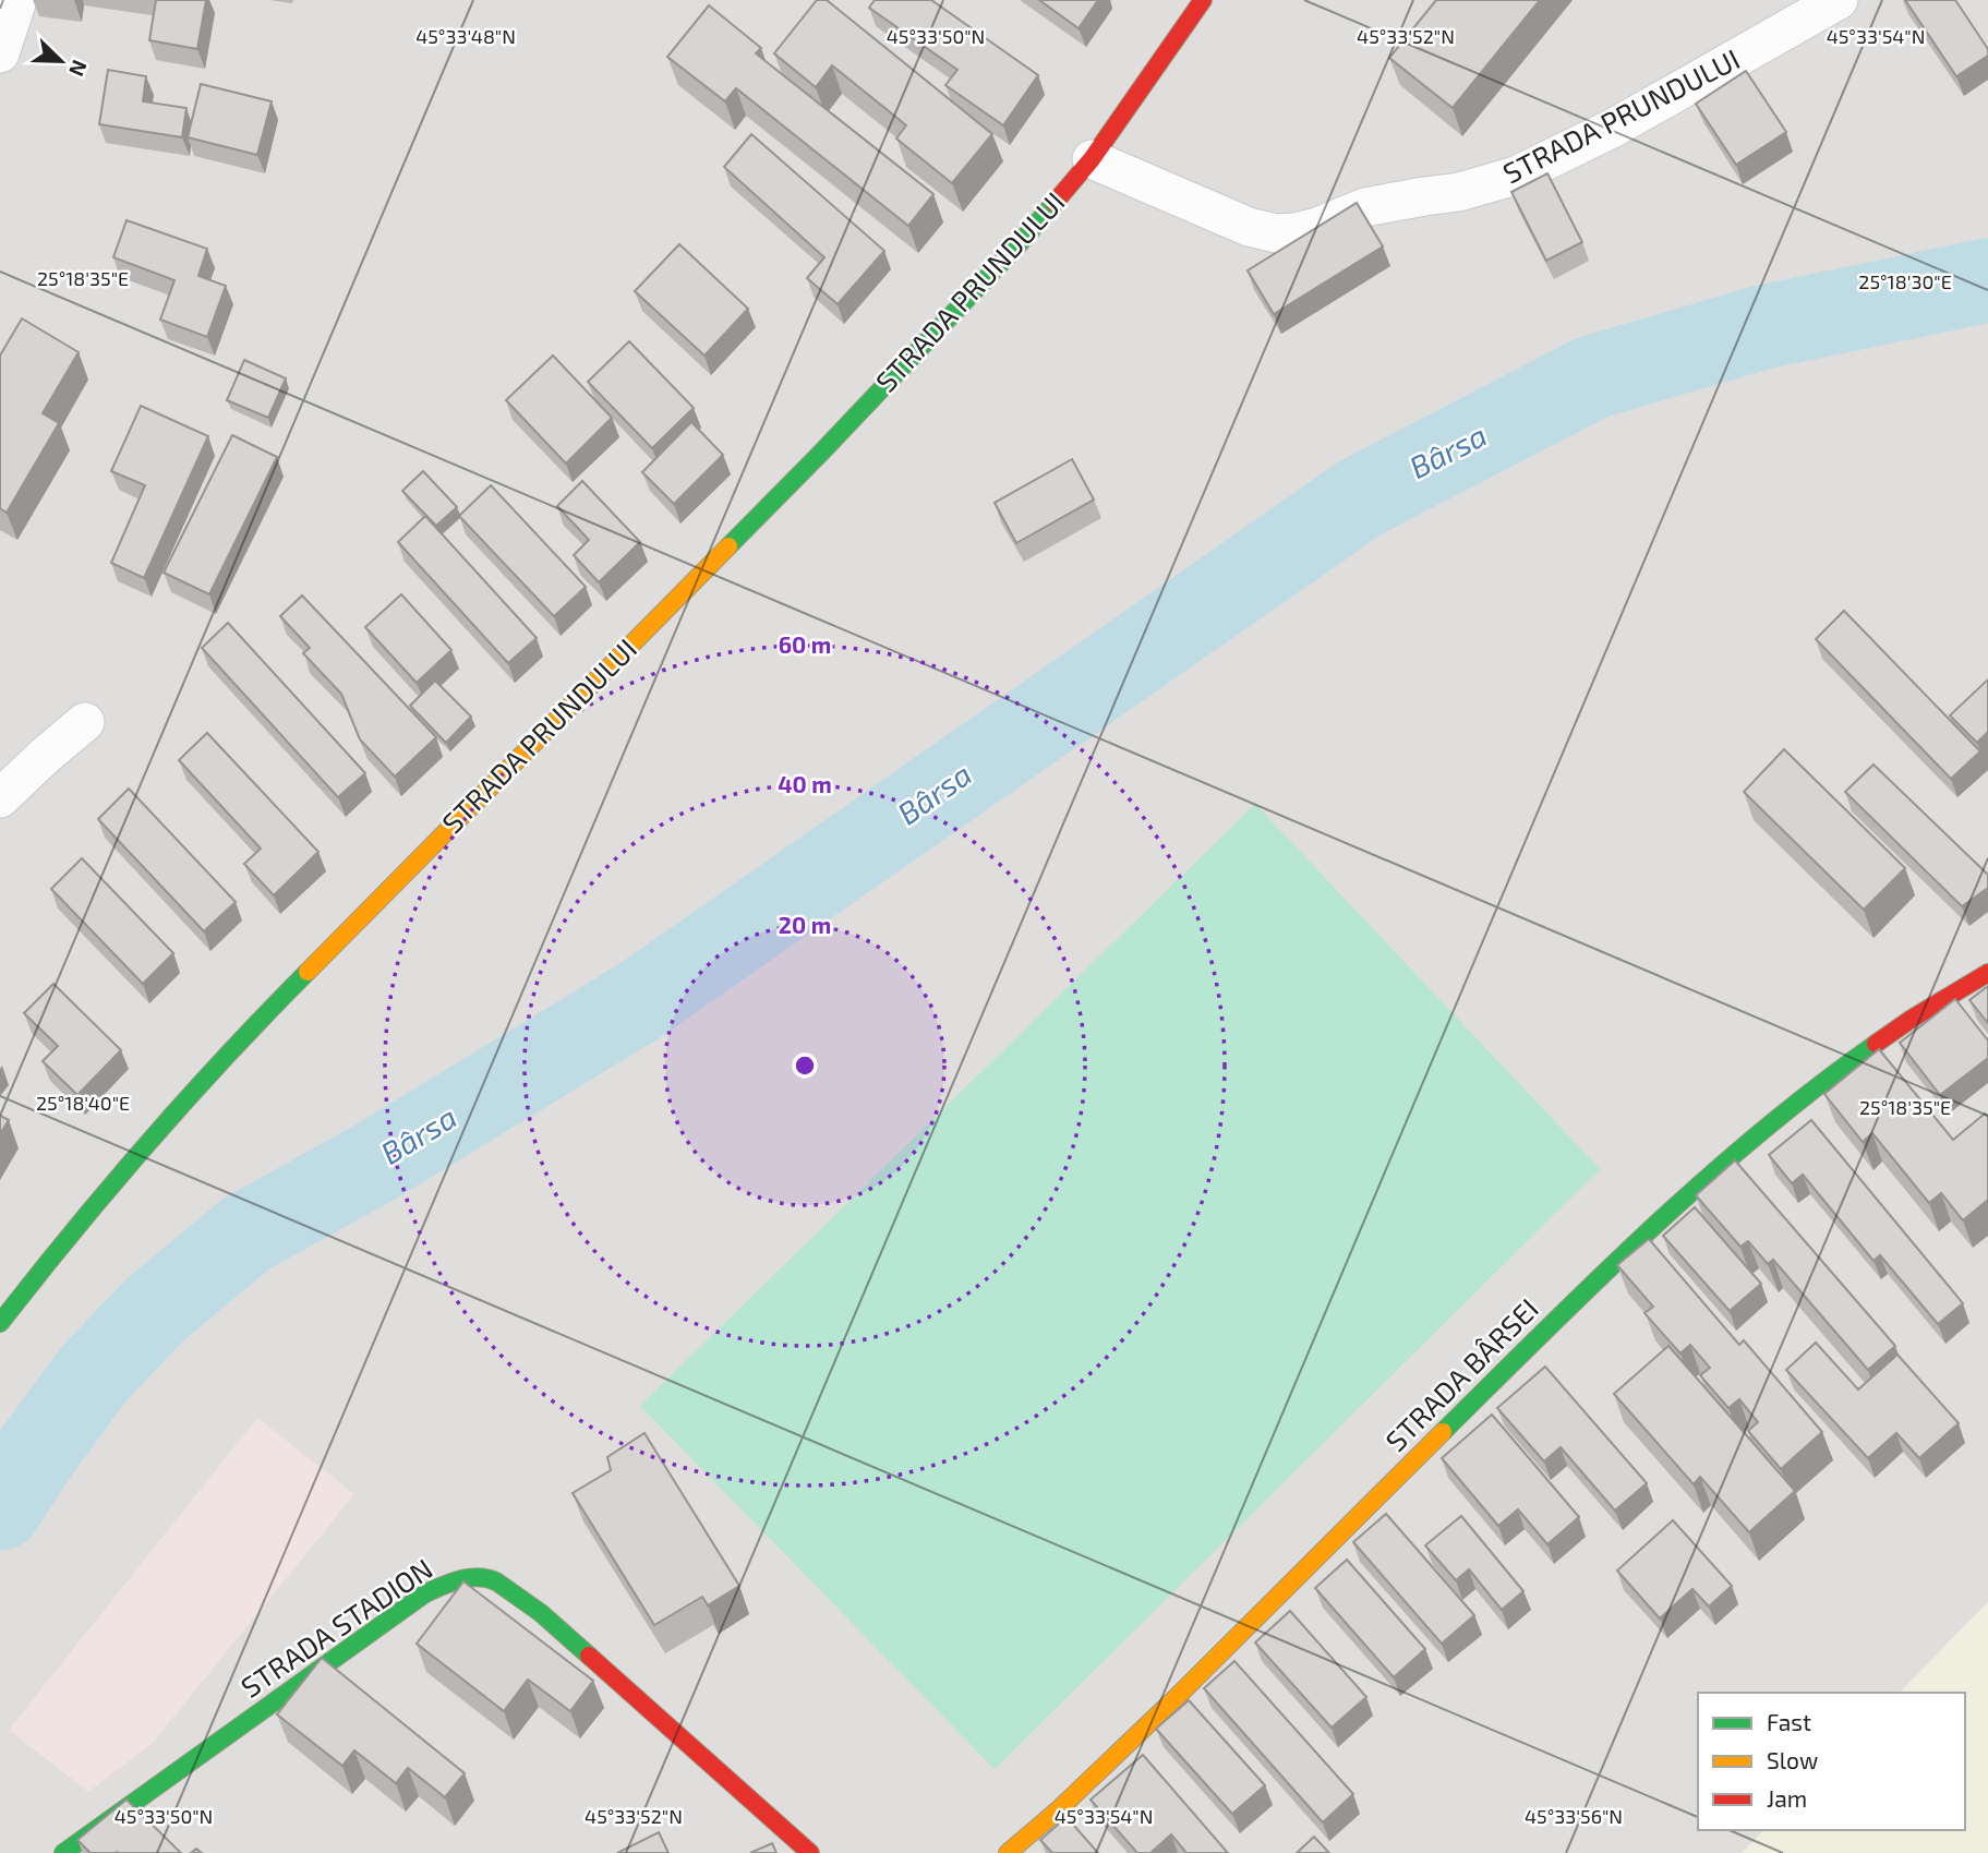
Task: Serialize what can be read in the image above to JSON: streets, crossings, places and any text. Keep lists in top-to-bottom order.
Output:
{
  "streets": {
    "street": ["STRADA PRUNDULUI", "STRADA BÂRSEI", "STRADA STADION"]
  },
  "water": ["Bârsa"],
  "legend": ["Fast", "Slow", "Jam"],
  "north": "bottom right",
  "coordinates": [
    "45°33'48\"N",
    "45°33'50\"N",
    "45°33'54\"N",
    "45°33'52\"N",
    "25°18'35\"E",
    "25°18'30\"E",
    "25°18'40\"E",
    "45°33'56\"N"
  ],
  "rings": ["60 m", "40 m", "20 m"]
}
